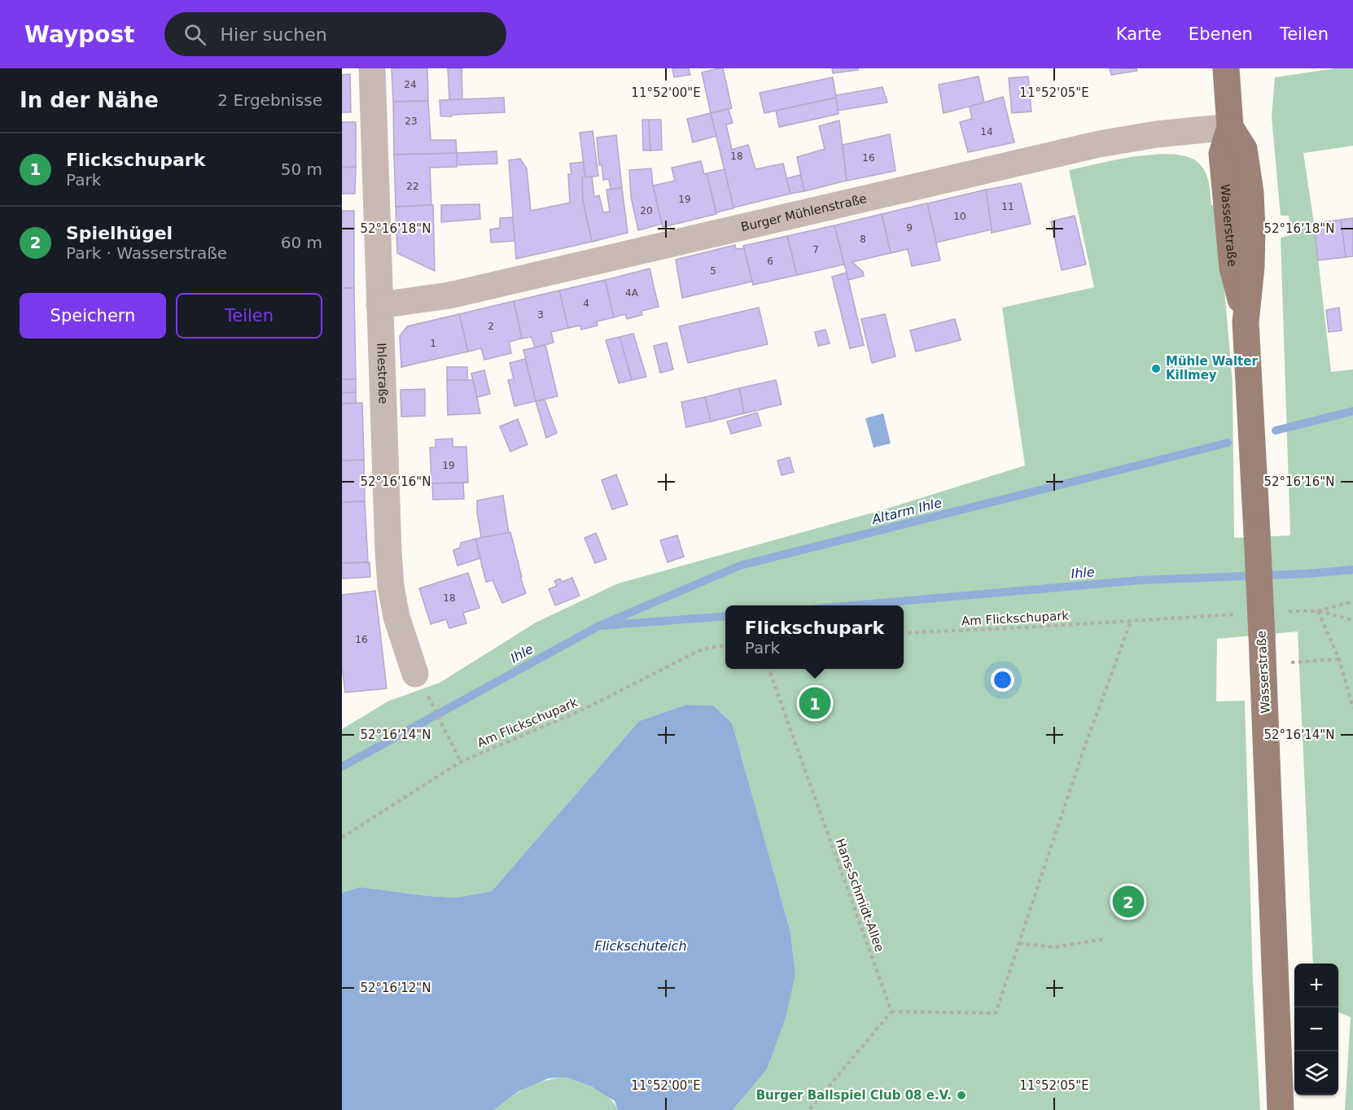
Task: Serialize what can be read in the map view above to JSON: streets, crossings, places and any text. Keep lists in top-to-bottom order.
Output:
{
  "streets": {
    "main road": ["Wasserstraße"],
    "street": ["Burger Mühlenstraße", "Ihlestraße"],
    "path": ["Am Flickschupark", "Hans-Schmidt-Allee"]
  },
  "crossings": [
    ["Burger Mühlenstraße", "Wasserstraße"],
    ["Burger Mühlenstraße", "Ihlestraße"]
  ],
  "water": ["Altarm Ihle", "Ihle", "Flickschuteich"],
  "places": ["Mühle Walter Killmey", "Burger Ballspiel Club 08 e.V."],
  "house_numbers": [
    "24",
    "23",
    "14",
    "18",
    "16",
    "22",
    "19",
    "11",
    "20",
    "10",
    "9",
    "8",
    "7",
    "6",
    "5",
    "4A",
    "4",
    "3",
    "2",
    "1",
    "19",
    "18",
    "16"
  ],
  "page": {
    "header": "Waypost",
    "search": "Hier suchen",
    "nav": ["Karte", "Ebenen", "Teilen"],
    "heading": ["In der Nähe", "2 Ergebnisse"],
    "list": [
      {
        "mark": "1",
        "name": "Flickschupark",
        "note": "Park",
        "value": "50 m"
      },
      {
        "mark": "2",
        "name": "Spielhügel",
        "note": "Park · Wasserstraße",
        "value": "60 m"
      }
    ],
    "buttons": ["Speichern", "Teilen"],
    "popup": ["Flickschupark", "Park"],
    "pins": ["1", "2"],
    "map_buttons": ["+", "−"]
  },
  "coordinates": [
    "11°52'00\"E",
    "11°52'05\"E",
    "52°16'18\"N",
    "52°16'16\"N",
    "52°16'14\"N",
    "52°16'12\"N"
  ]
}
